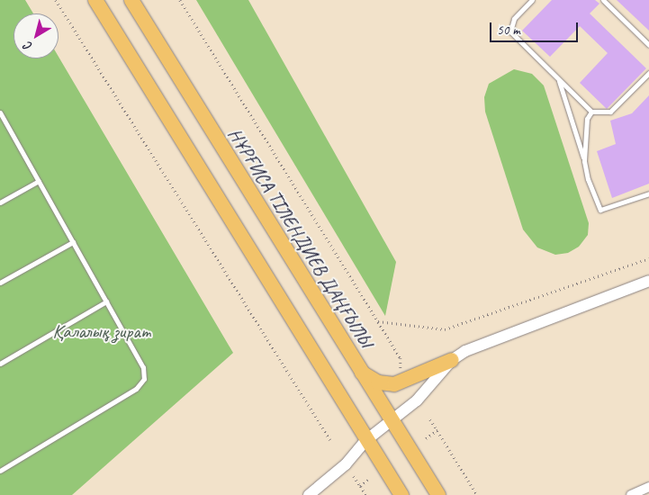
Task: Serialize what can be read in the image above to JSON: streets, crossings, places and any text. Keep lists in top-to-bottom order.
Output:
{
  "streets": {
    "main road": ["НҰРҒИСА ТІЛЕНДИЕВ ДАҢҒЫЛЫ"]
  },
  "parks": ["Қалалық зират"],
  "scale_bar": "50 m",
  "north": "bottom left"
}
